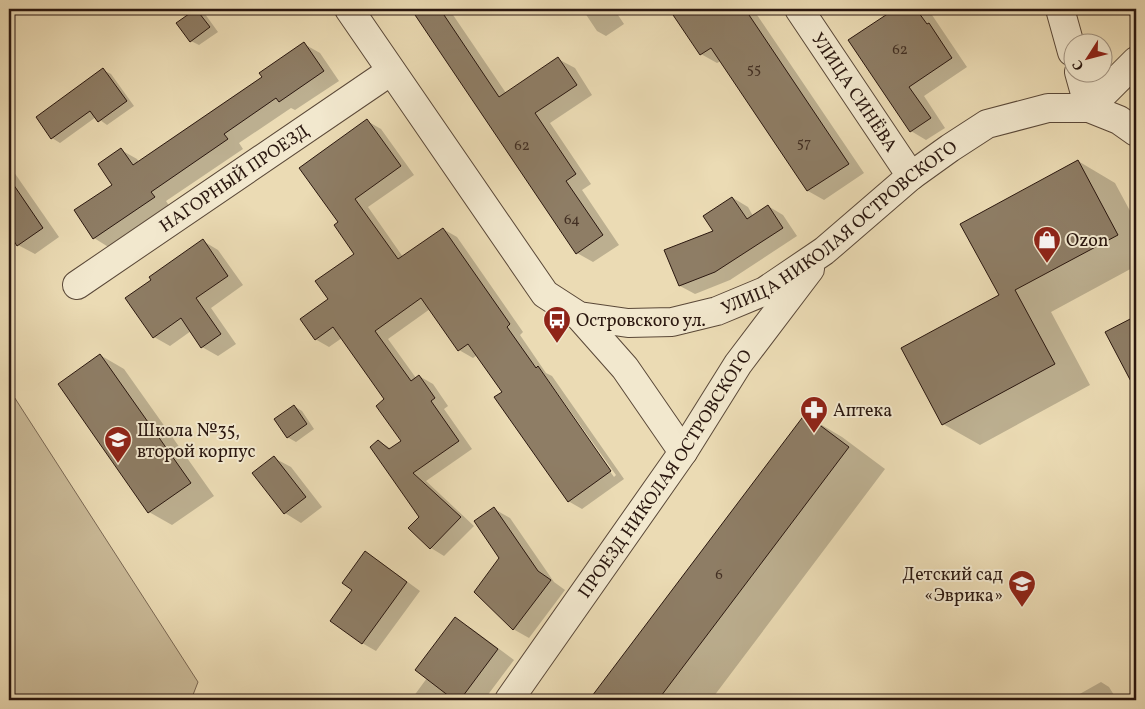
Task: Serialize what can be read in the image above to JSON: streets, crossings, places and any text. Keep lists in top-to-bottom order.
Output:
{
  "streets": {
    "street": [
      "УЛИЦА СИНЁВА",
      "НАГОРНЫЙ ПРОЕЗД",
      "УЛИЦА НИКОЛАЯ ОСТРОВСКОГО",
      "ПРОЕЗД НИКОЛАЯ ОСТРОВСКОГО"
    ]
  },
  "crossings": [
    ["УЛИЦА СИНЁВА", "УЛИЦА НИКОЛАЯ ОСТРОВСКОГО"],
    ["НАГОРНЫЙ ПРОЕЗД", "УЛИЦА НИКОЛАЯ ОСТРОВСКОГО"],
    ["УЛИЦА НИКОЛАЯ ОСТРОВСКОГО", "ПРОЕЗД НИКОЛАЯ ОСТРОВСКОГО"]
  ],
  "places": {
    "shop": ["Ozon"],
    "bus stop": ["Островского ул."],
    "pharmacy": ["Аптека"],
    "school or university": ["Школа №35, второй корпус", "Детский сад «Эврика»"]
  },
  "house_numbers": [
    "62",
    "55",
    "57",
    "62",
    "64",
    "6"
  ],
  "north": "bottom left"
}
